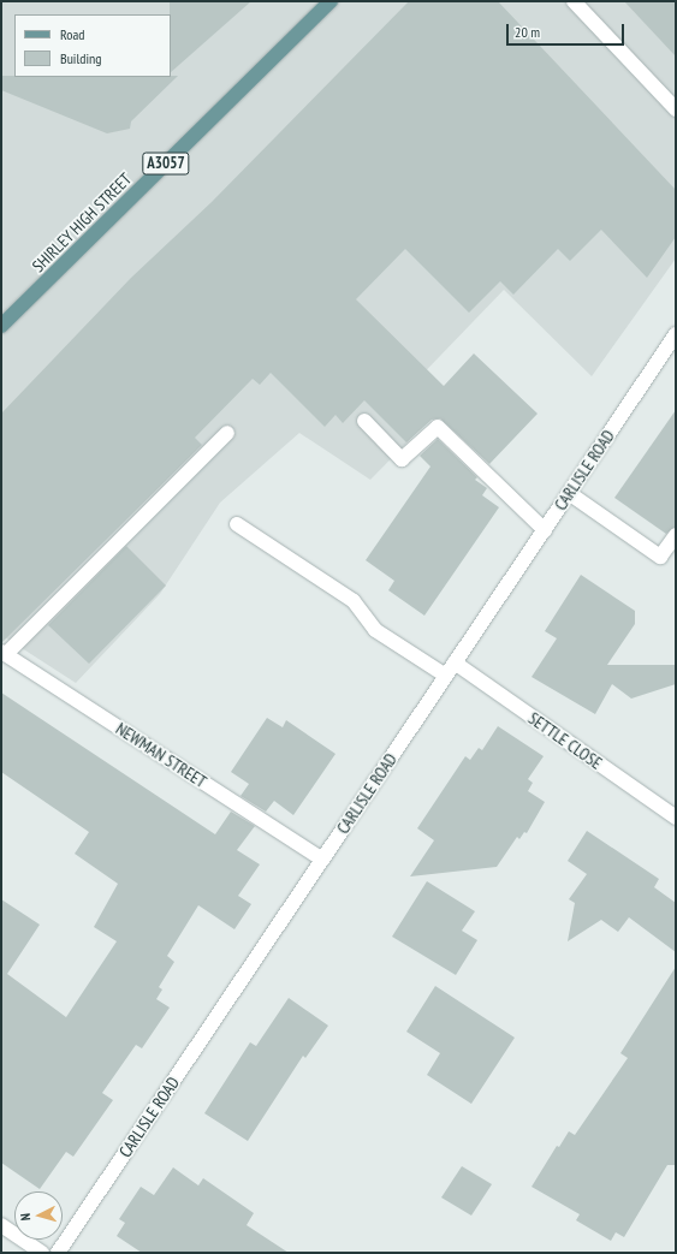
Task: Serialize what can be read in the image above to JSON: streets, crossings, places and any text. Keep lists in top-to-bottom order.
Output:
{
  "streets": {
    "main road": ["A3057", "SHIRLEY HIGH STREET"],
    "street": ["CARLISLE ROAD", "SETTLE CLOSE", "NEWMAN STREET"]
  },
  "crossings": [
    ["CARLISLE ROAD", "SETTLE CLOSE"],
    ["CARLISLE ROAD", "NEWMAN STREET"]
  ],
  "legend": ["Road", "Building"],
  "scale_bar": "20 m",
  "north": "left"
}
